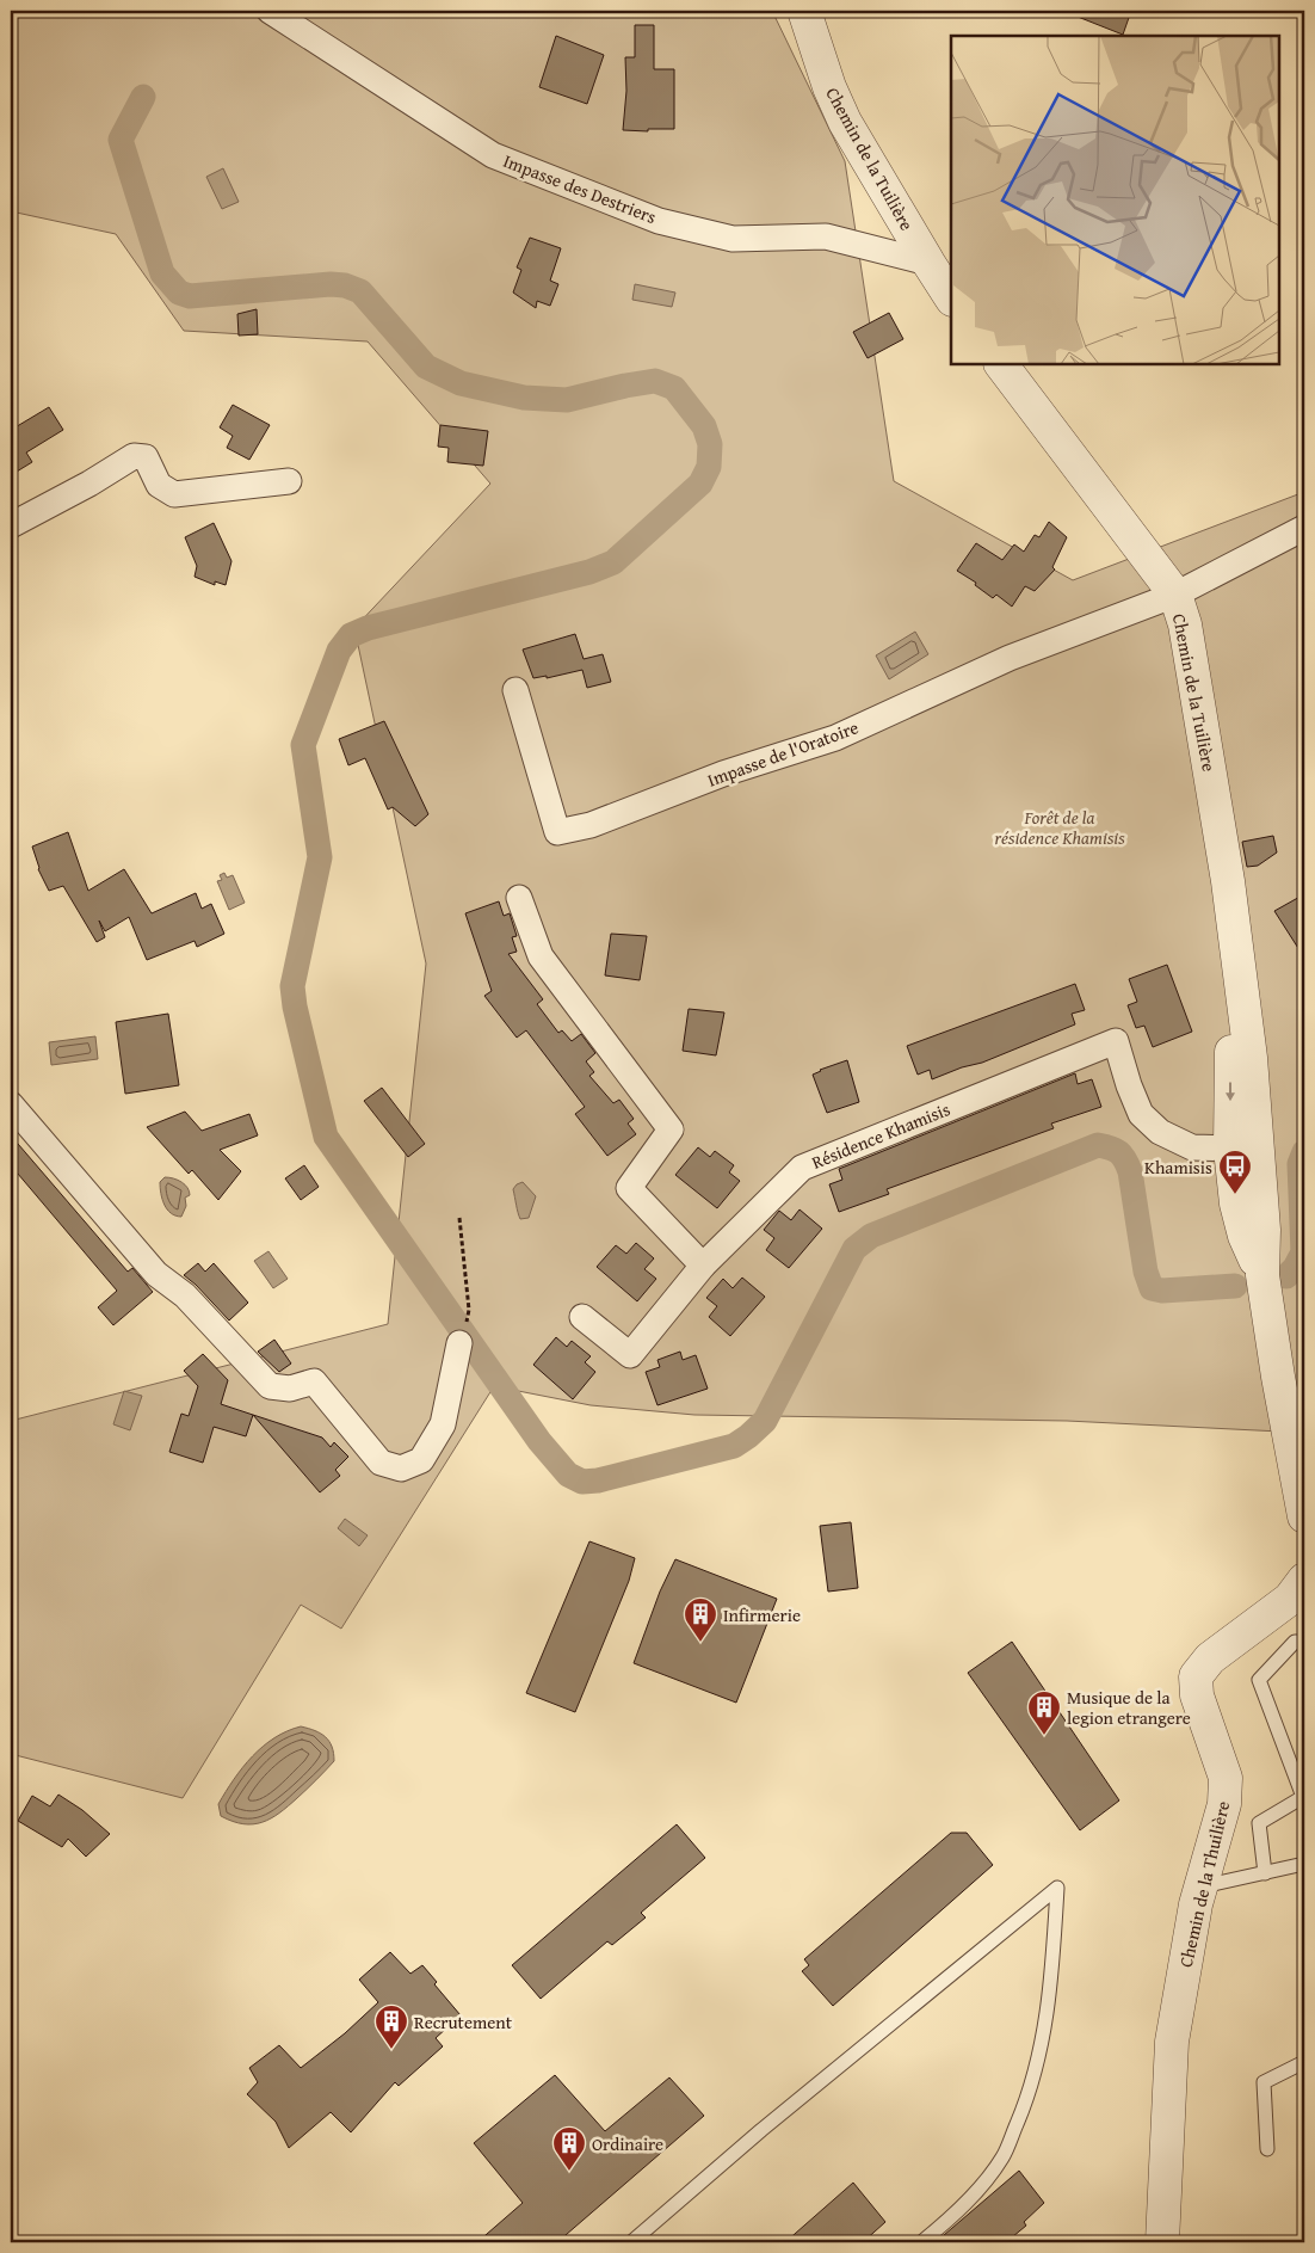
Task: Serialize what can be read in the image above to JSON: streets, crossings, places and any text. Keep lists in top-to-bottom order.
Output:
{
  "streets": {
    "street": [
      "Chemin de la Tuilière",
      "Impasse des Destriers",
      "Impasse de l'Oratoire",
      "Résidence Khamisis",
      "Chemin de la Thuilière"
    ]
  },
  "crossings": [
    ["Chemin de la Tuilière", "Impasse des Destriers"],
    ["Chemin de la Tuilière", "Impasse de l'Oratoire"],
    ["Chemin de la Tuilière", "Résidence Khamisis"]
  ],
  "parks": ["Forêt de la résidence Khamisis"],
  "places": {
    "bus stop": ["Khamisis"],
    "building": [
      "Infirmerie",
      "Musique de la legion etrangere",
      "Recrutement",
      "Ordinaire"
    ]
  }
}
